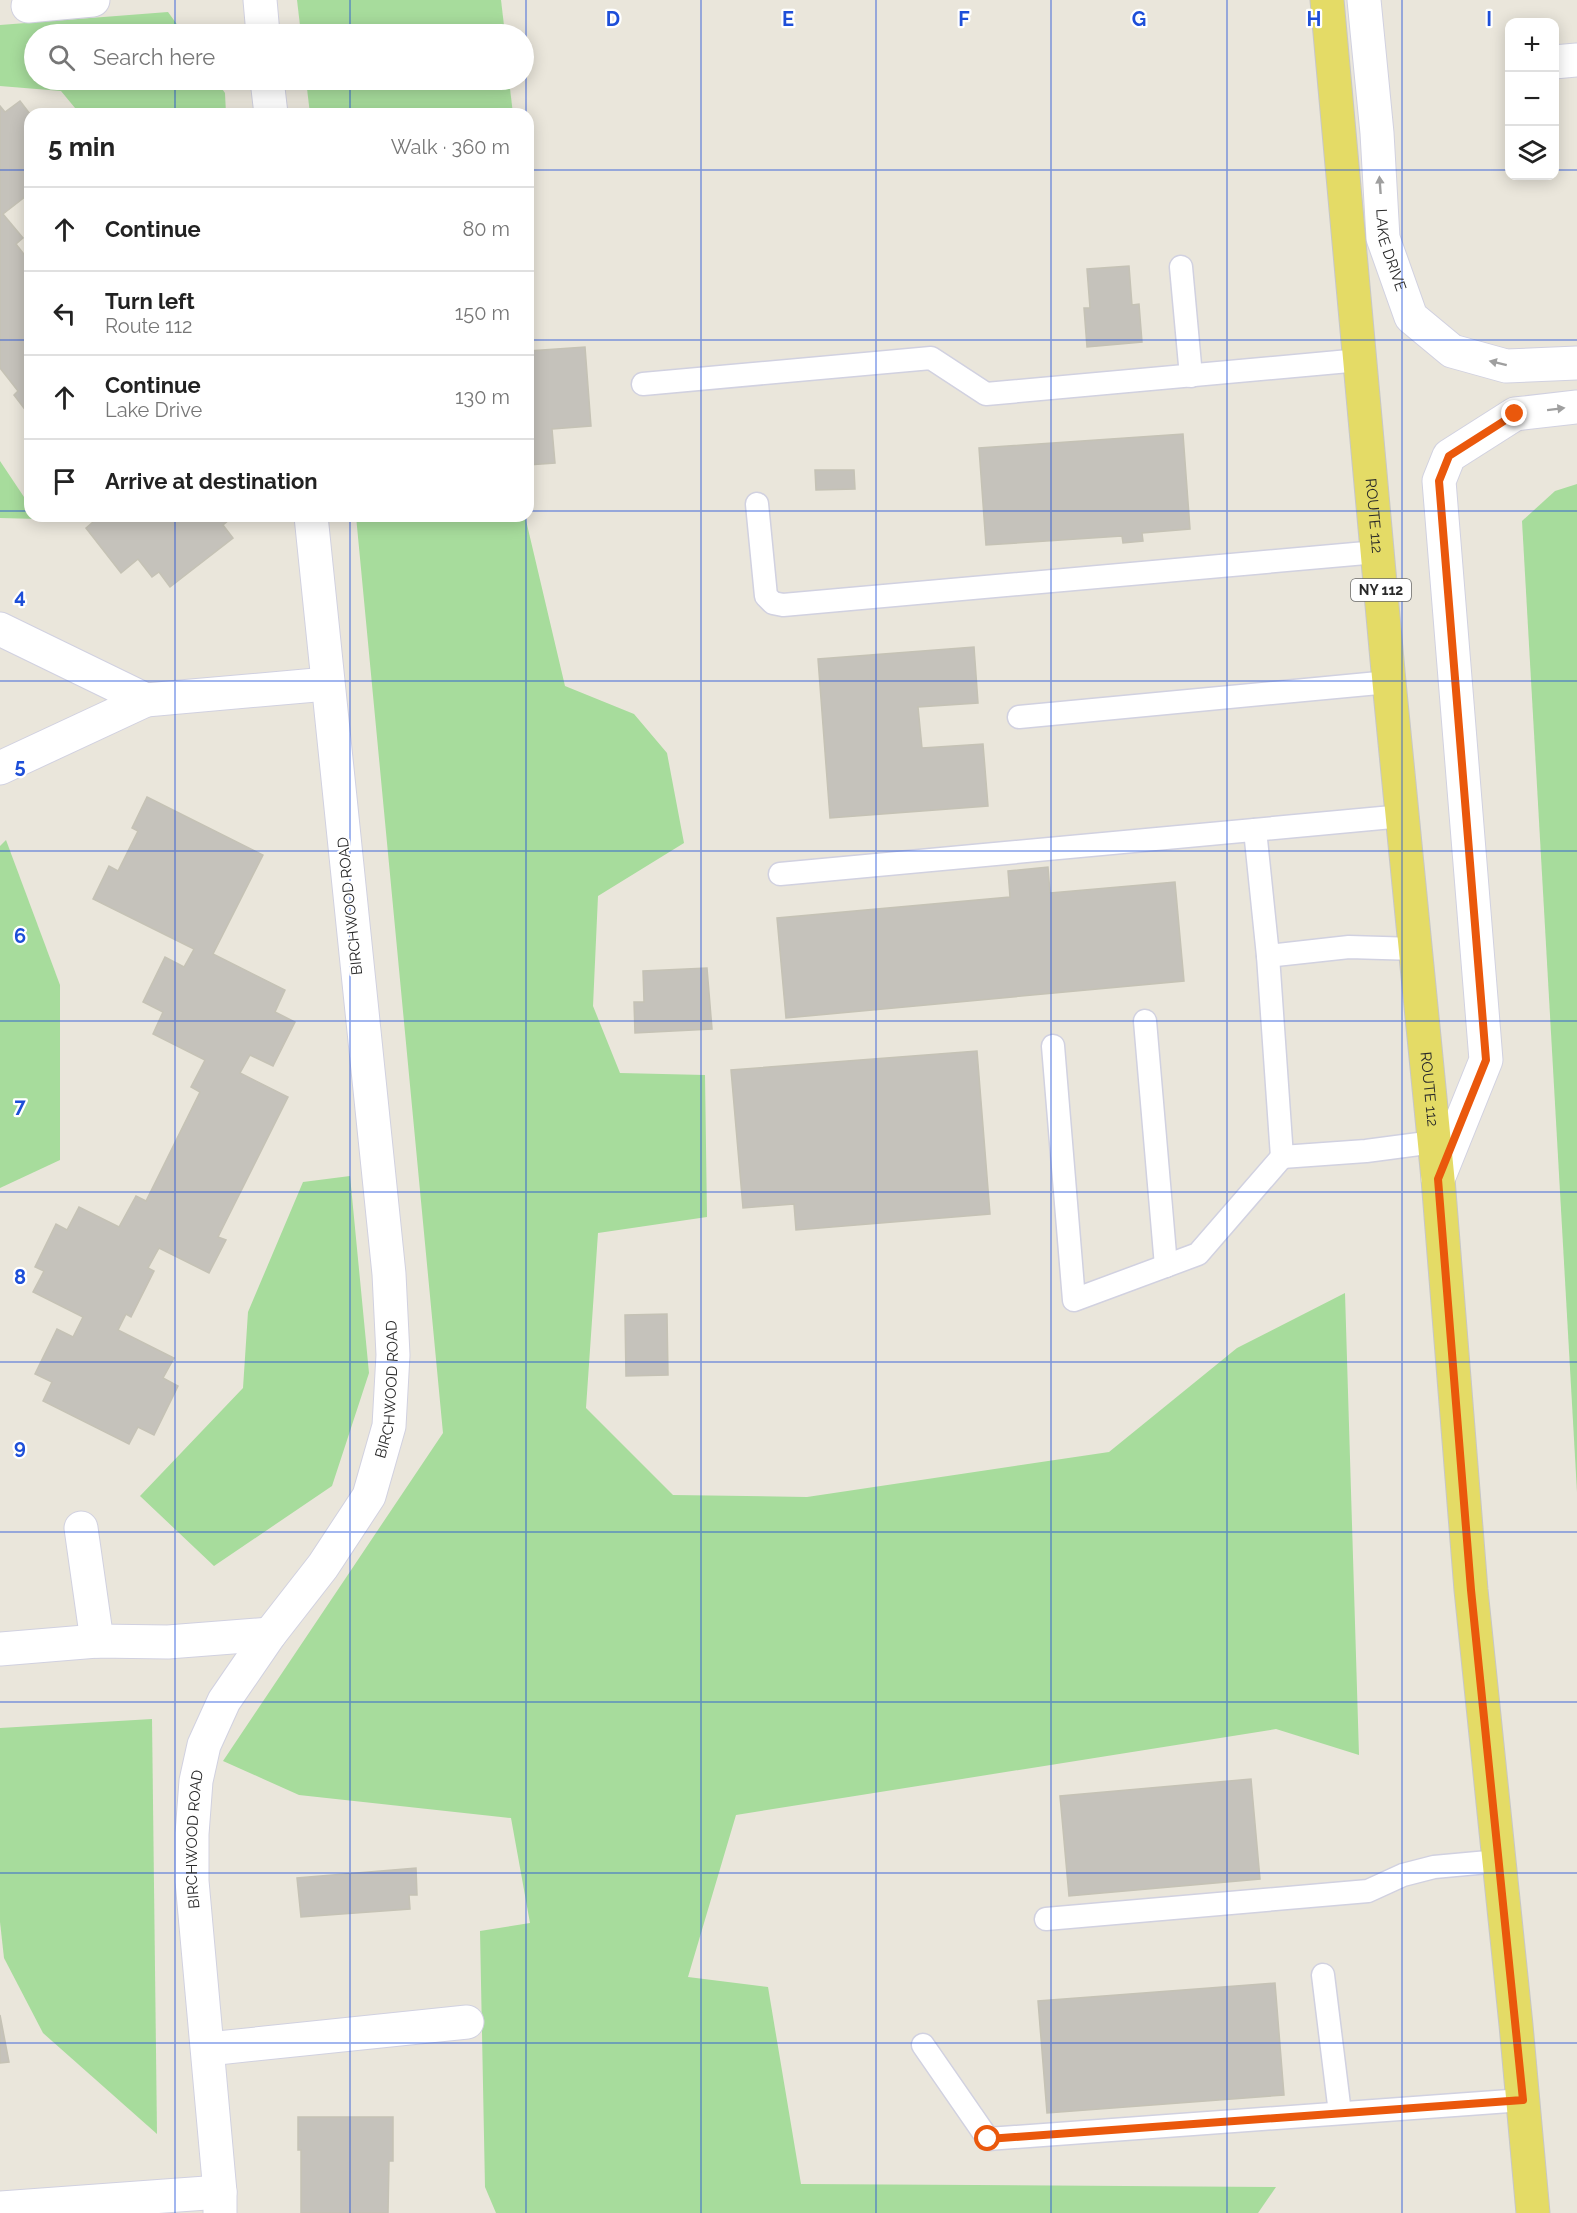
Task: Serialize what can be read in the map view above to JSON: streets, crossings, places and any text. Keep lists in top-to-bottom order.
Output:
{
  "streets": {
    "main road": ["ROUTE 112", "NY 112"],
    "street": ["LAKE DRIVE", "BIRCHWOOD ROAD"]
  },
  "one_way": ["LAKE DRIVE"],
  "page": {
    "map_buttons": ["+", "−"],
    "search": "Search here",
    "heading": ["5 min", "Walk · 360 m"],
    "list": [
      ["Continue", "80 m"],
      ["Turn left", "Route 112", "150 m"],
      ["Continue", "Lake Drive", "130 m"],
      "Arrive at destination"
    ]
  },
  "grid": {
    "columns": [
      "D",
      "E",
      "F",
      "G",
      "H",
      "I"
    ],
    "rows": [
      "4",
      "5",
      "6",
      "7",
      "8",
      "9"
    ]
  }
}
